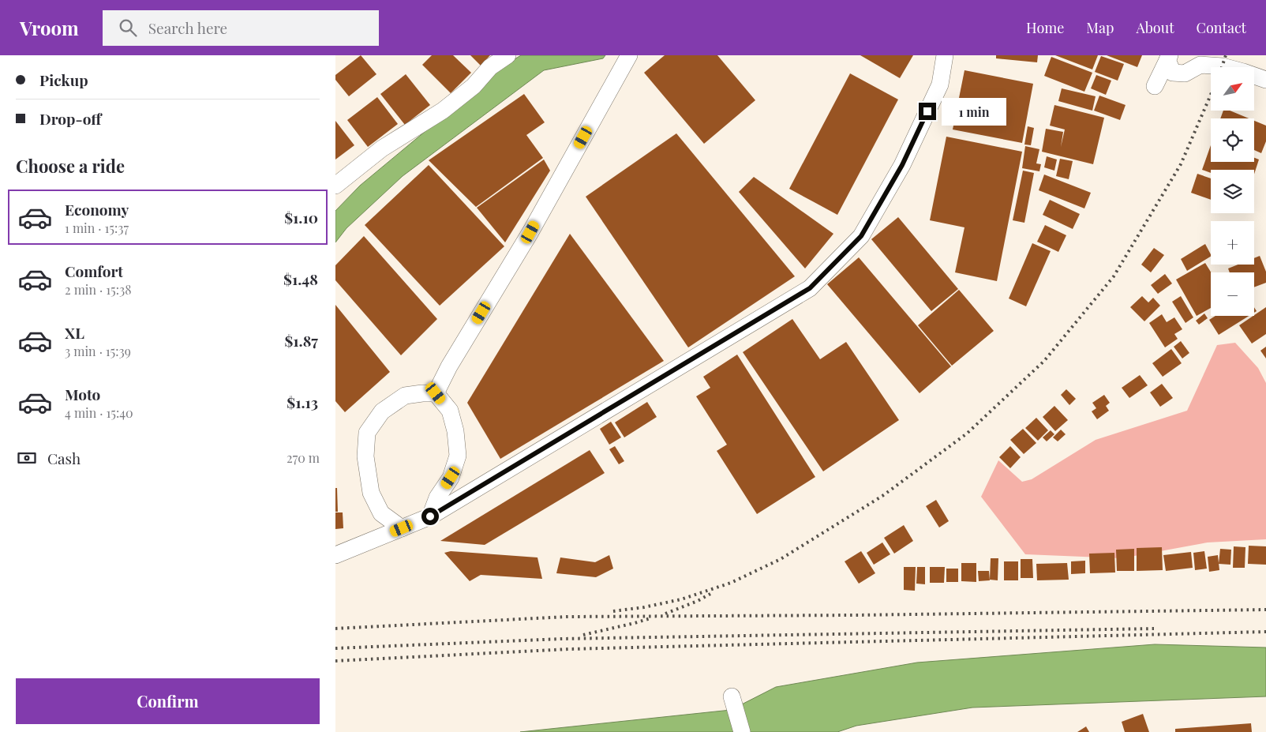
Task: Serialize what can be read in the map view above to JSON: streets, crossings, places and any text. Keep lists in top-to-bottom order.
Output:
{
  "north": "top right",
  "page": {
    "header": "Vroom",
    "search": "Search here",
    "nav": [
      "Home",
      "Map",
      "About",
      "Contact"
    ],
    "banner": ["Pickup", "Drop-off"],
    "map_buttons": ["+", "−"],
    "bubble": "1 min",
    "heading": "Choose a ride",
    "list": [
      {
        "name": "Economy",
        "note": "1 min · 15:37",
        "value": "$1.10"
      },
      {
        "name": "Comfort",
        "note": "2 min · 15:38",
        "value": "$1.48"
      },
      {
        "name": "XL",
        "note": "3 min · 15:39",
        "value": "$1.87"
      },
      {
        "name": "Moto",
        "note": "4 min · 15:40",
        "value": "$1.13"
      }
    ],
    "pay": ["Cash", "270 m"],
    "buttons": "Confirm"
  }
}
